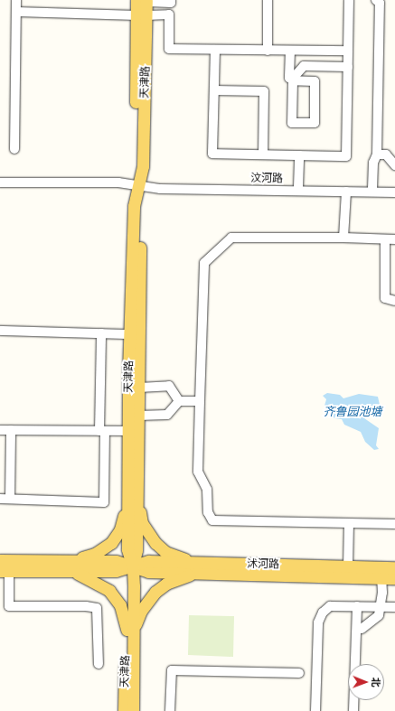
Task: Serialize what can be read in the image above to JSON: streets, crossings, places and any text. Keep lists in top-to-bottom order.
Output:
{
  "streets": {
    "main road": ["天津路", "沭河路"],
    "street": ["汶河路"]
  },
  "crossings": [
    ["天津路", "汶河路"],
    ["天津路", "沭河路"]
  ],
  "water": ["齐鲁园池塘"],
  "north": "right"
}
